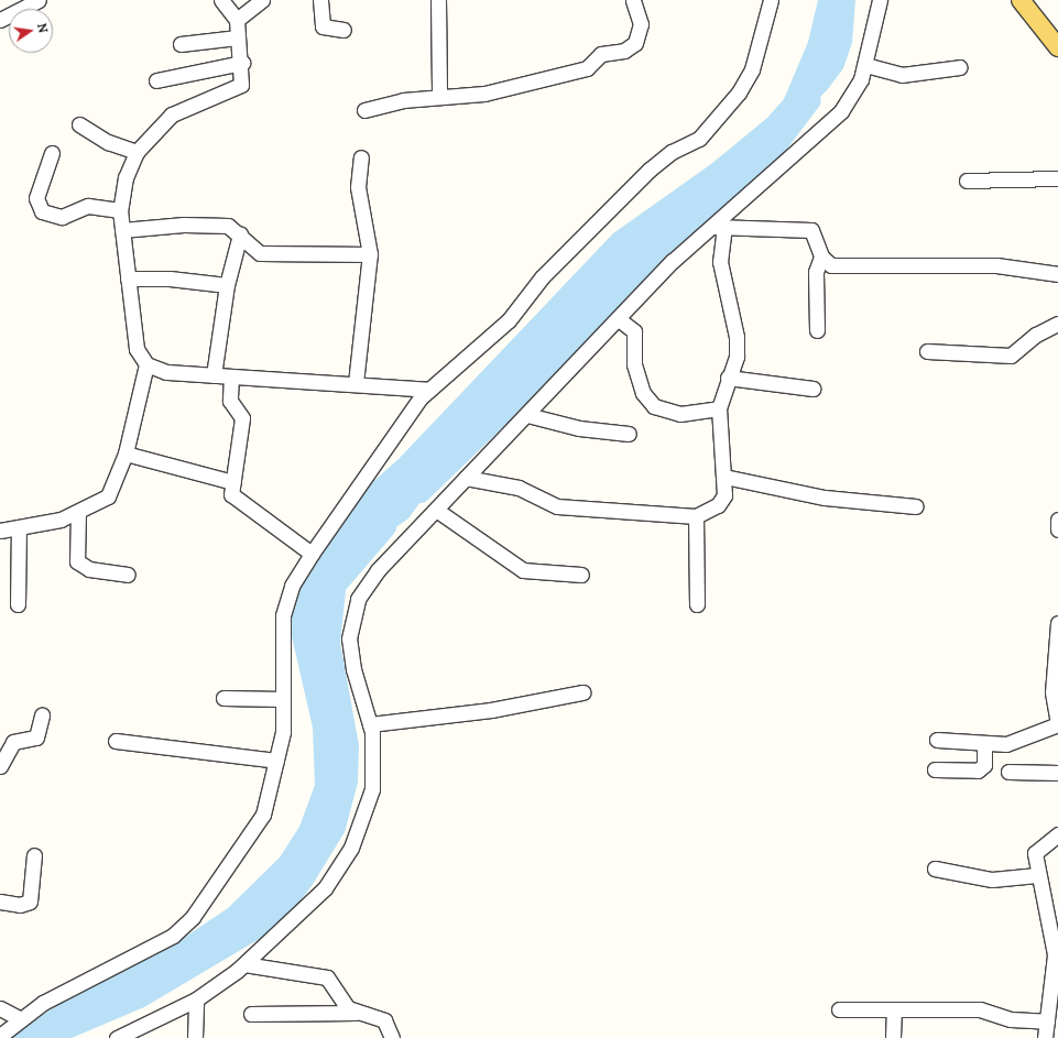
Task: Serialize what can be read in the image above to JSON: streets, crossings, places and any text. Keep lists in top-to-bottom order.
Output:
{
  "north": "right"
}
